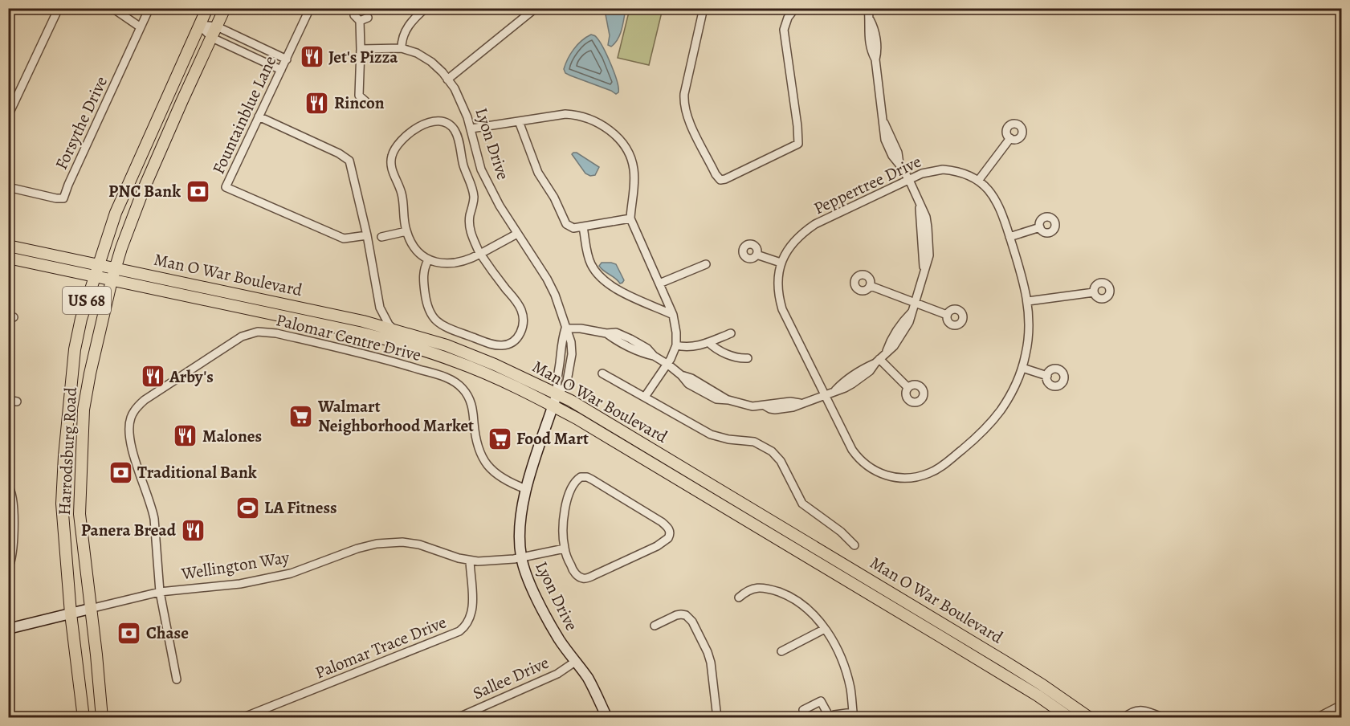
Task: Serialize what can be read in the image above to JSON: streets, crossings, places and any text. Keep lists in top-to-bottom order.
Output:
{
  "streets": {
    "main road": ["Man O War Boulevard", "US 68", "Harrodsburg Road"],
    "street": [
      "Fountainblue Lane",
      "Forsythe Drive",
      "Lyon Drive",
      "Peppertree Drive",
      "Palomar Centre Drive",
      "Wellington Way",
      "Palomar Trace Drive",
      "Sallee Drive"
    ]
  },
  "crossings": [
    ["Lyon Drive", "Man O War Boulevard"],
    ["Lyon Drive", "Palomar Centre Drive"],
    ["Lyon Drive", "Wellington Way"],
    ["Lyon Drive", "Sallee Drive"],
    ["Man O War Boulevard", "Harrodsburg Road"],
    ["Palomar Centre Drive", "Wellington Way"],
    ["Harrodsburg Road", "Wellington Way"],
    ["Wellington Way", "Palomar Trace Drive"]
  ],
  "places": {
    "restaurant": [
      "Jet's Pizza",
      "Rincon",
      "Arby's",
      "Malones",
      "Panera Bread"
    ],
    "bank": ["PNC Bank", "Traditional Bank", "Chase"],
    "supermarket": ["Walmart Neighborhood Market", "Food Mart"],
    "sports": ["LA Fitness"]
  }
}
